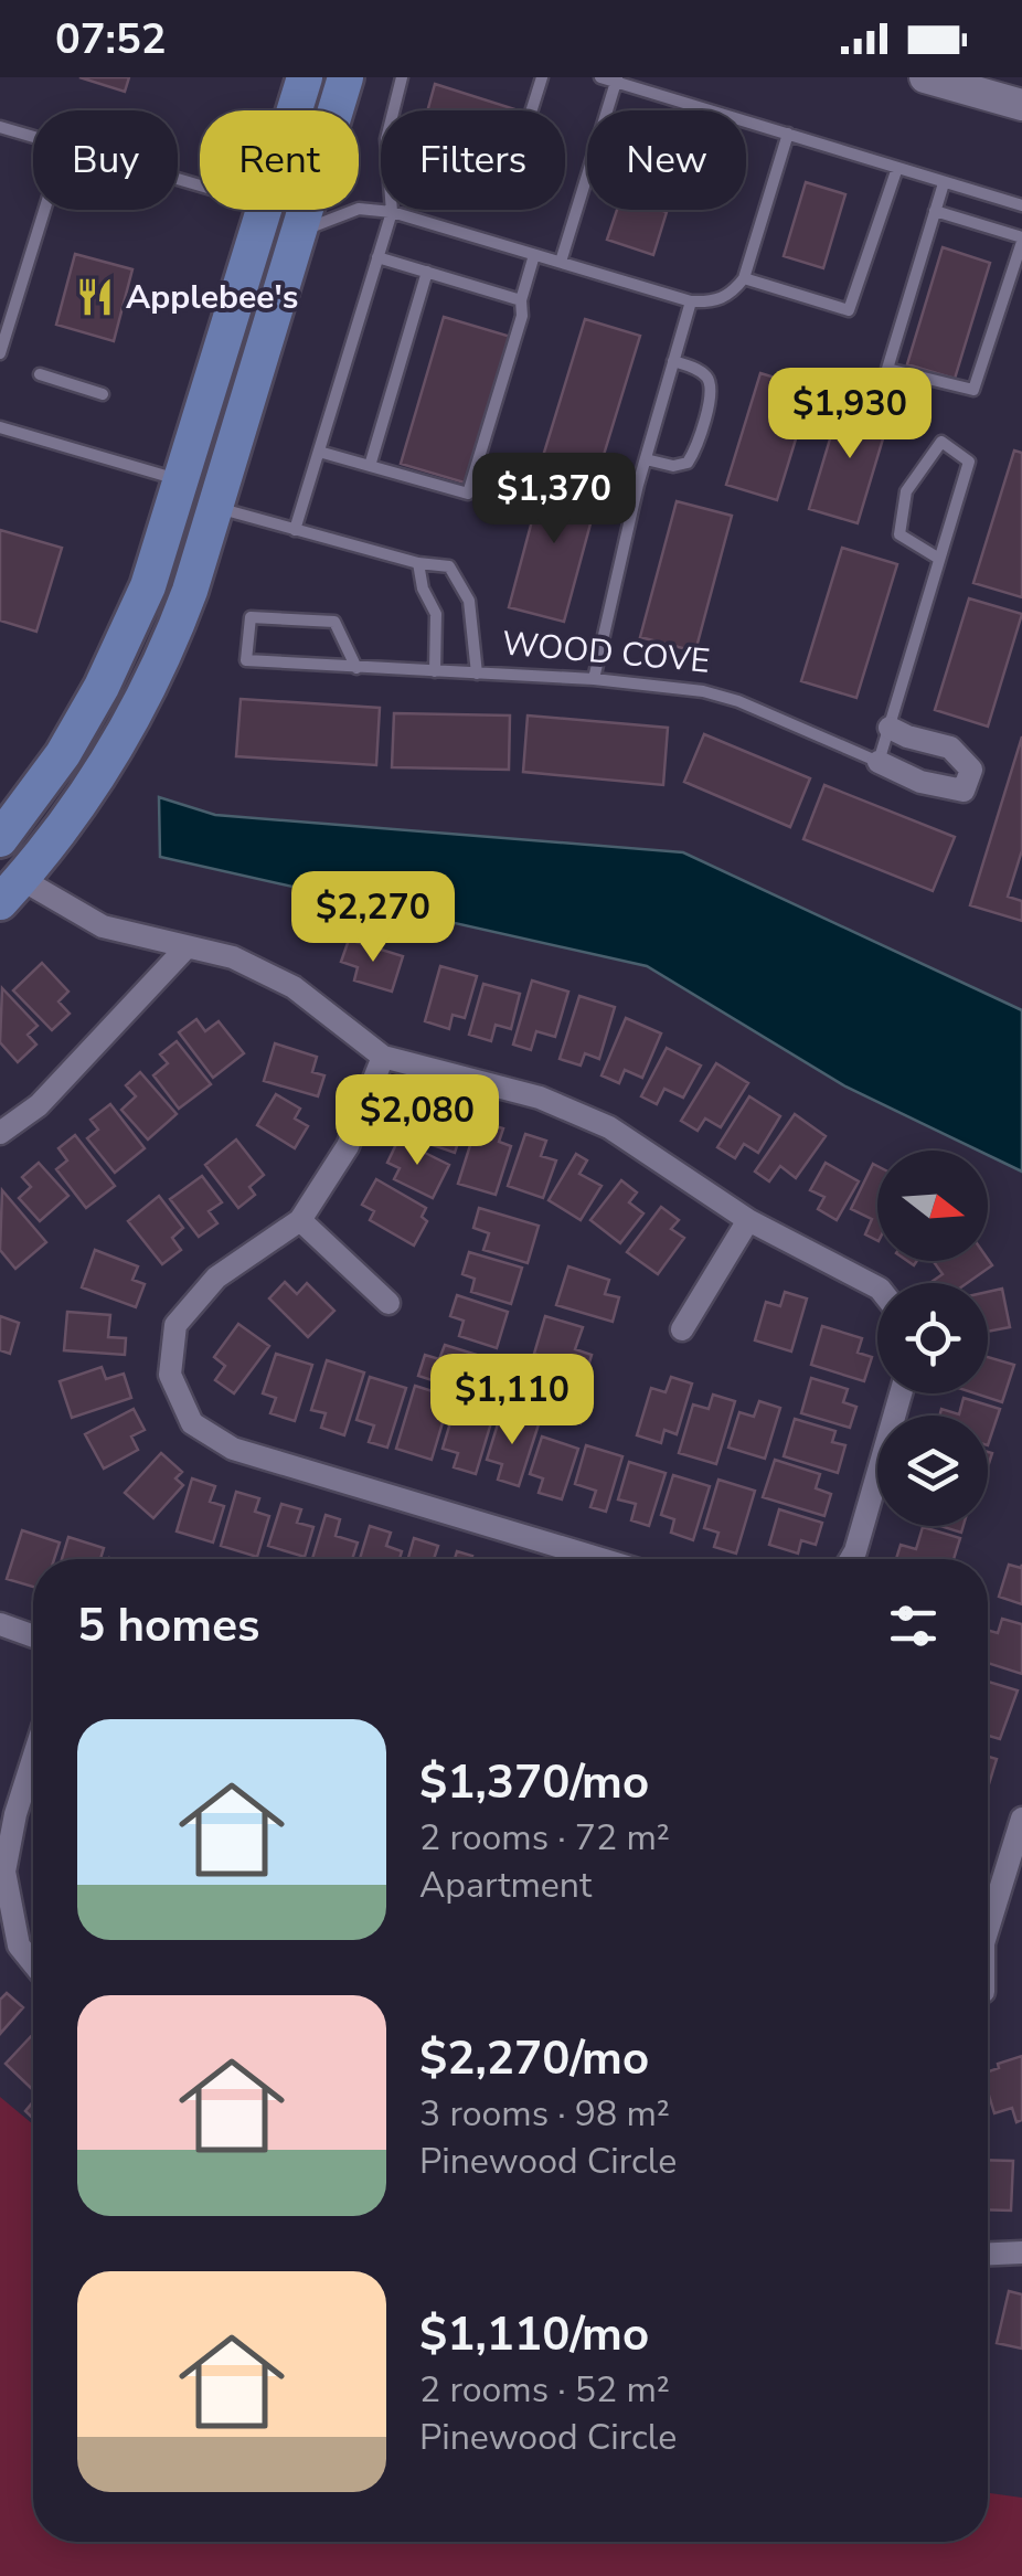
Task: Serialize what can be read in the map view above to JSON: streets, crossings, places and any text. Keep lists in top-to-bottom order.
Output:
{
  "streets": {
    "street": ["WOOD COVE"]
  },
  "places": {
    "restaurant": ["Applebee's"]
  },
  "north": "right",
  "page": {
    "status": "07:52",
    "chip": [
      "Buy",
      "Rent",
      "Filters",
      "New"
    ],
    "price": [
      "$1,930",
      "$1,370",
      "$2,270",
      "$2,080",
      "$1,110"
    ],
    "heading": "5 homes",
    "list": [
      {
        "name": "$1,370/mo",
        "note": "2 rooms · 72 m² · Apartment"
      },
      {
        "name": "$2,270/mo",
        "note": "3 rooms · 98 m² · Pinewood Circle"
      },
      {
        "name": "$1,110/mo",
        "note": "2 rooms · 52 m² · Pinewood Circle"
      }
    ]
  }
}
